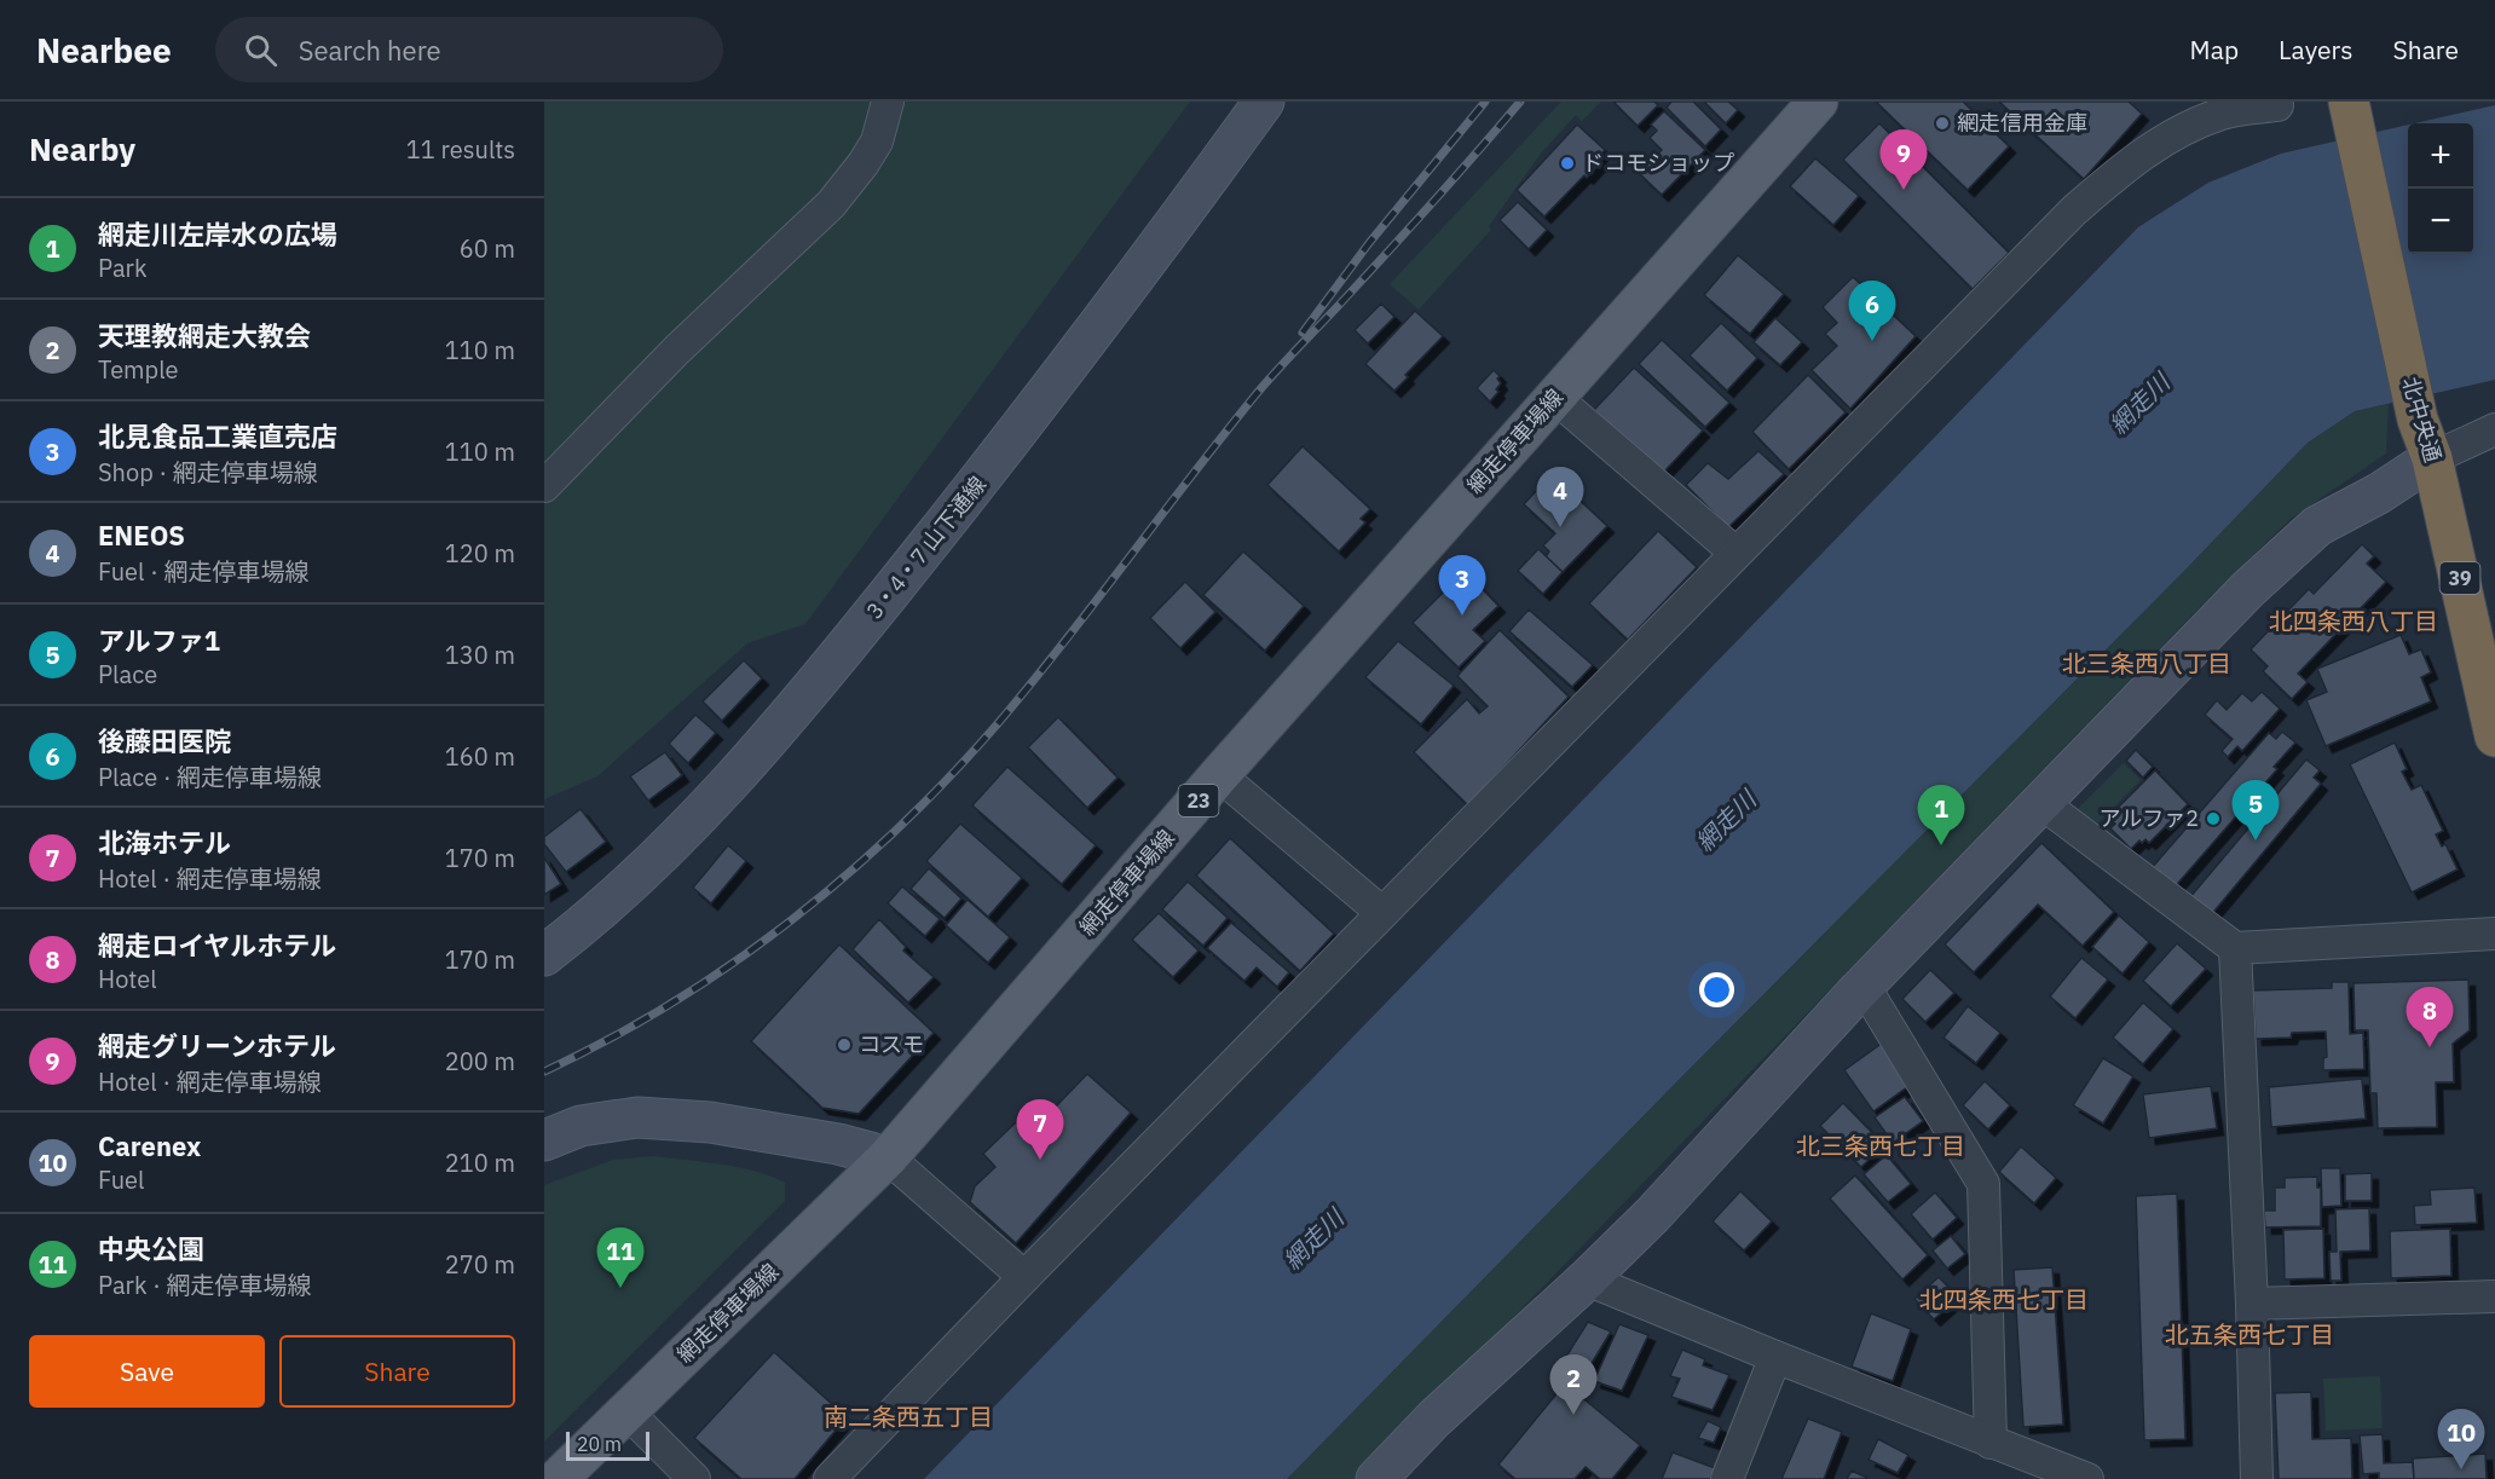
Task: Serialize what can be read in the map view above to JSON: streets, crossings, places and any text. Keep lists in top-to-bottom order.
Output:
{
  "streets": {
    "highway": ["北中央通", "39"],
    "main road": ["網走停車場線", "23"],
    "street": ["3・4・7 山下通線"]
  },
  "districts": [
    "北四条西八丁目",
    "北三条西八丁目",
    "北三条西七丁目",
    "北四条西七丁目",
    "北五条西七丁目",
    "南二条西五丁目"
  ],
  "water": ["網走川"],
  "places": [
    "網走信用金庫",
    "ドコモショップ",
    "アルファ2",
    "コスモ"
  ],
  "scale_bar": "20 m",
  "page": {
    "header": "Nearbee",
    "search": "Search here",
    "nav": ["Map", "Layers", "Share"],
    "heading": ["Nearby", "11 results"],
    "map_buttons": ["+", "−"],
    "pins": [
      "9",
      "6",
      "4",
      "3",
      "5",
      "1",
      "8",
      "7",
      "11",
      "2",
      "10"
    ],
    "list": [
      {
        "mark": "1",
        "name": "網走川左岸水の広場",
        "note": "Park",
        "value": "60 m"
      },
      {
        "mark": "2",
        "name": "天理教網走大教会",
        "note": "Temple",
        "value": "110 m"
      },
      {
        "mark": "3",
        "name": "北見食品工業直売店",
        "note": "Shop · 網走停車場線",
        "value": "110 m"
      },
      {
        "mark": "4",
        "name": "ENEOS",
        "note": "Fuel · 網走停車場線",
        "value": "120 m"
      },
      {
        "mark": "5",
        "name": "アルファ1",
        "note": "Place",
        "value": "130 m"
      },
      {
        "mark": "6",
        "name": "後藤田医院",
        "note": "Place · 網走停車場線",
        "value": "160 m"
      },
      {
        "mark": "7",
        "name": "北海ホテル",
        "note": "Hotel · 網走停車場線",
        "value": "170 m"
      },
      {
        "mark": "8",
        "name": "網走ロイヤルホテル",
        "note": "Hotel",
        "value": "170 m"
      },
      {
        "mark": "9",
        "name": "網走グリーンホテル",
        "note": "Hotel · 網走停車場線",
        "value": "200 m"
      },
      {
        "mark": "10",
        "name": "Carenex",
        "note": "Fuel",
        "value": "210 m"
      },
      {
        "mark": "11",
        "name": "中央公園",
        "note": "Park · 網走停車場線",
        "value": "270 m"
      }
    ],
    "buttons": ["Save", "Share"],
    "scale": "20 m"
  }
}
